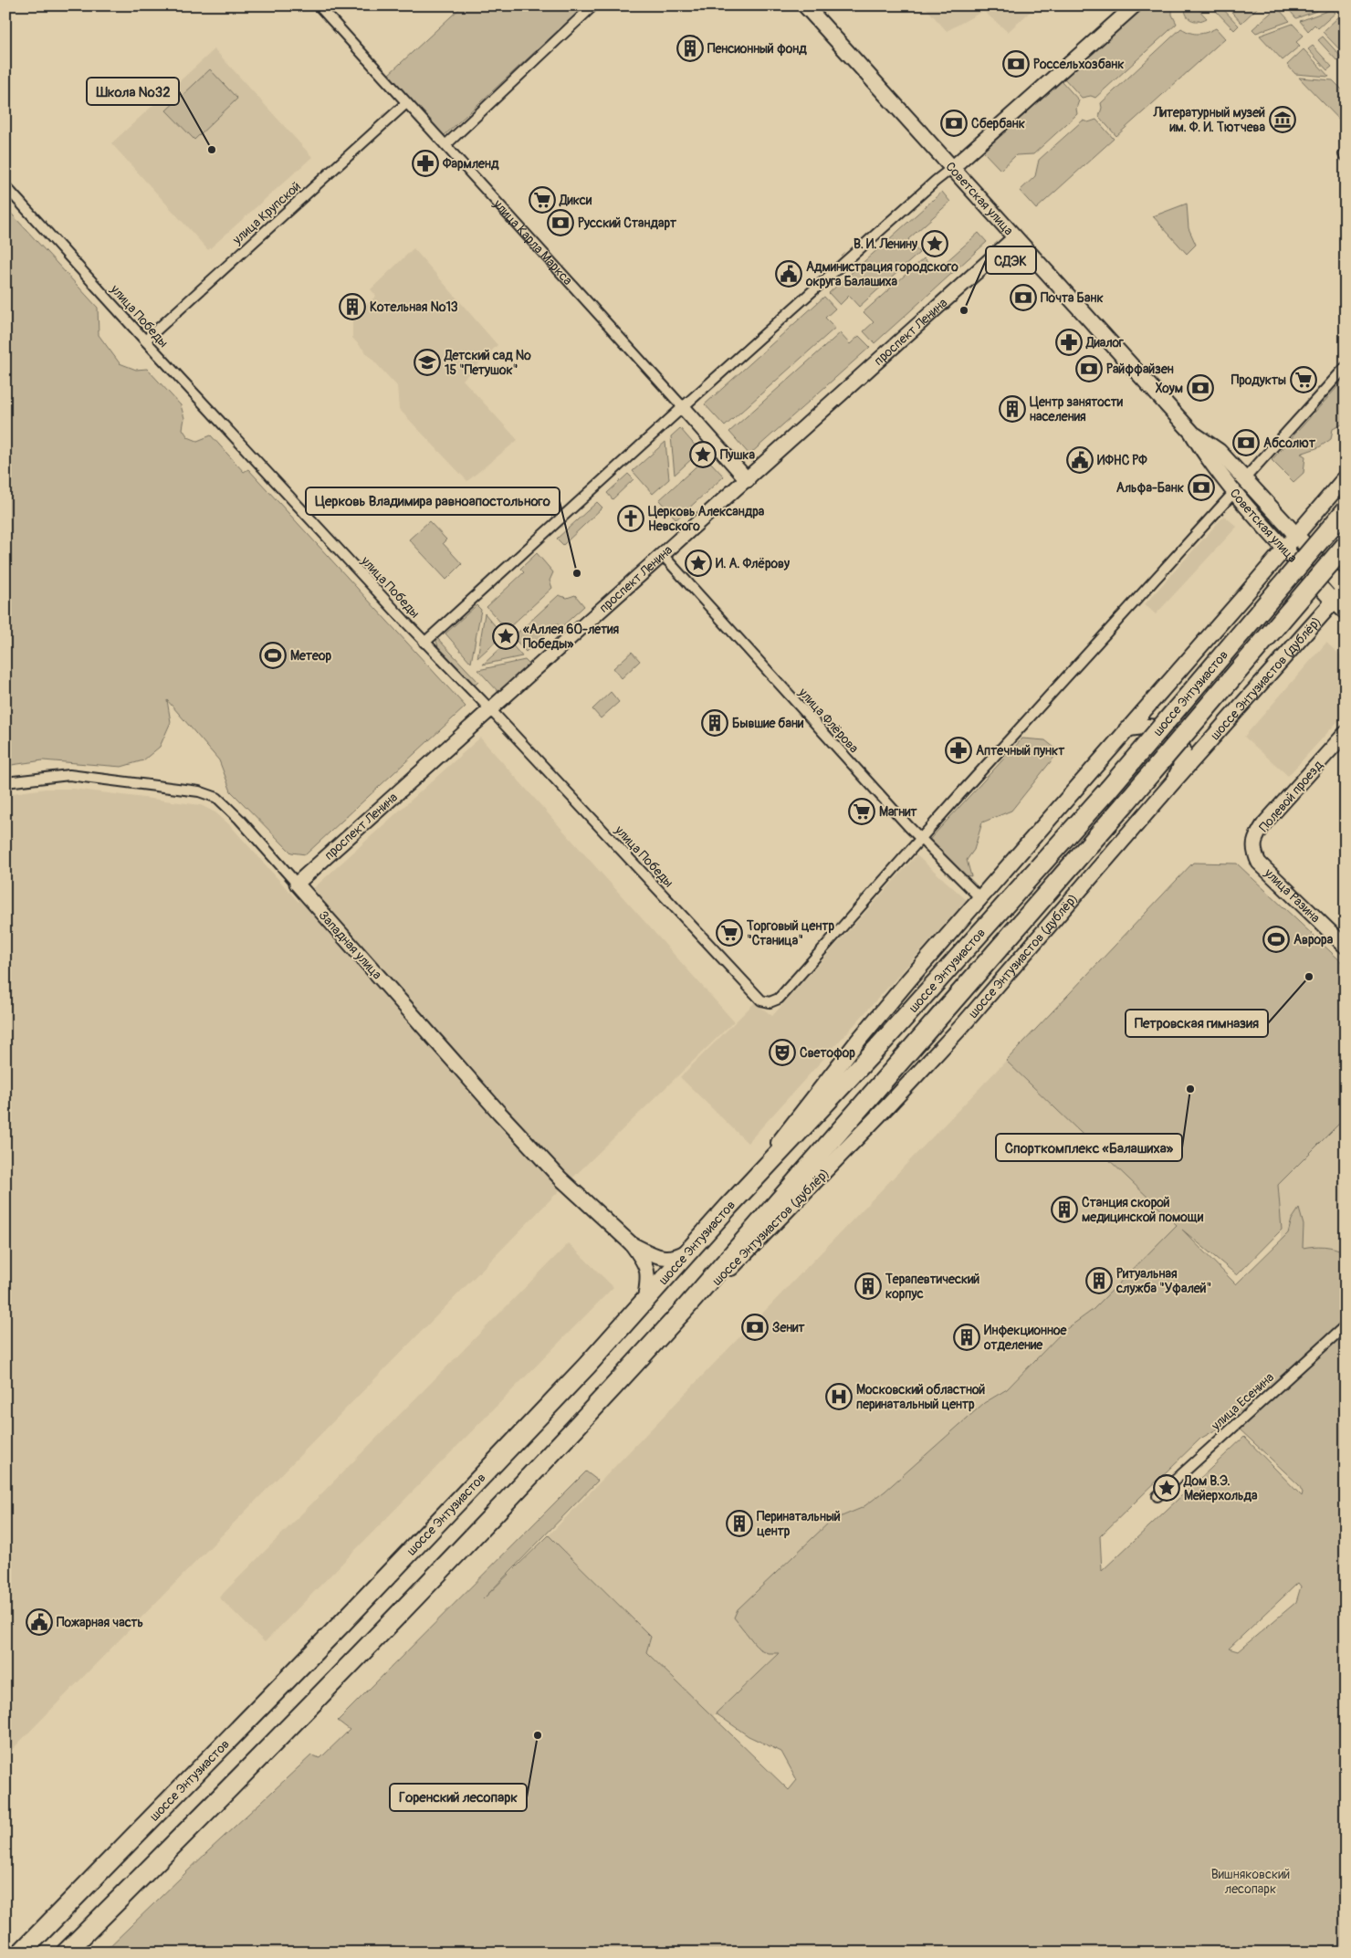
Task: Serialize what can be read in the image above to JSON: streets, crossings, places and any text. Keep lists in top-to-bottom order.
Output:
{
  "streets": {
    "highway": ["шоссе Энтузиастов"],
    "main road": ["Советская улица", "шоссе Энтузиастов (дублёр)"],
    "street": [
      "улица Крупской",
      "улица Карла Маркса",
      "улица Победы",
      "проспект Ленина",
      "улица Флёрова",
      "Полевой проезд",
      "улица Разина",
      "Западная улица",
      "улица Есенина"
    ]
  },
  "crossings": [
    ["Советская улица", "проспект Ленина"],
    ["Советская улица", "шоссе Энтузиастов (дублёр)"],
    ["улица Крупской", "улица Карла Маркса"],
    ["улица Крупской", "улица Победы"],
    ["улица Карла Маркса", "проспект Ленина"],
    ["улица Победы", "проспект Ленина"],
    ["улица Победы", "улица Флёрова"],
    ["проспект Ленина", "улица Флёрова"],
    ["проспект Ленина", "Западная улица"],
    ["шоссе Энтузиастов (дублёр)", "шоссе Энтузиастов"],
    ["шоссе Энтузиастов", "Западная улица"],
    ["Полевой проезд", "улица Разина"]
  ],
  "parks": ["Вишняковский лесопарк"],
  "places": {
    "building": [
      "Пенсионный фонд",
      "Котельная №13",
      "Центр занятости населения",
      "Бывшие бани",
      "Станция скорой медицинской помощи",
      "Ритуальная служба \"Уфалей\"",
      "Терапевтический корпус",
      "Инфекционное отделение",
      "Перинатальный центр"
    ],
    "bank": [
      "Россельхозбанк",
      "Сбербанк",
      "Русский Стандарт",
      "Почта Банк",
      "Райффайзен",
      "Хоум",
      "Абсолют",
      "Альфа-Банк",
      "Зенит"
    ],
    "museum": ["Литературный музей им. Ф. И. Тютчева"],
    "other": [
      "Школа №32",
      "СДЭК",
      "Церковь Владимира равноапостольного",
      "Петровская гимназия",
      "Спорткомплекс «Балашиха»",
      "Горенский лесопарк"
    ],
    "pharmacy": ["Фармленд", "Диалог", "Аптечный пункт"],
    "supermarket": [
      "Дикси",
      "Продукты",
      "Магнит",
      "Торговый центр \"Станица\""
    ],
    "place": [
      "В. И. Ленину",
      "Пушка",
      "И. А. Флёрову",
      "«Аллея 60-летия Победы»",
      "Дом В.Э. Мейерхольда"
    ],
    "public building": ["Администрация городского округа Балашиха", "ИФНС РФ", "Пожарная часть"],
    "school or university": ["Детский сад № 15 \"Петушок\""],
    "church": ["Церковь Александра Невского"],
    "sports": ["Метеор", "Аврора"],
    "theatre": ["Светофор"],
    "hospital": ["Московский областной перинатальный центр"]
  }
}
